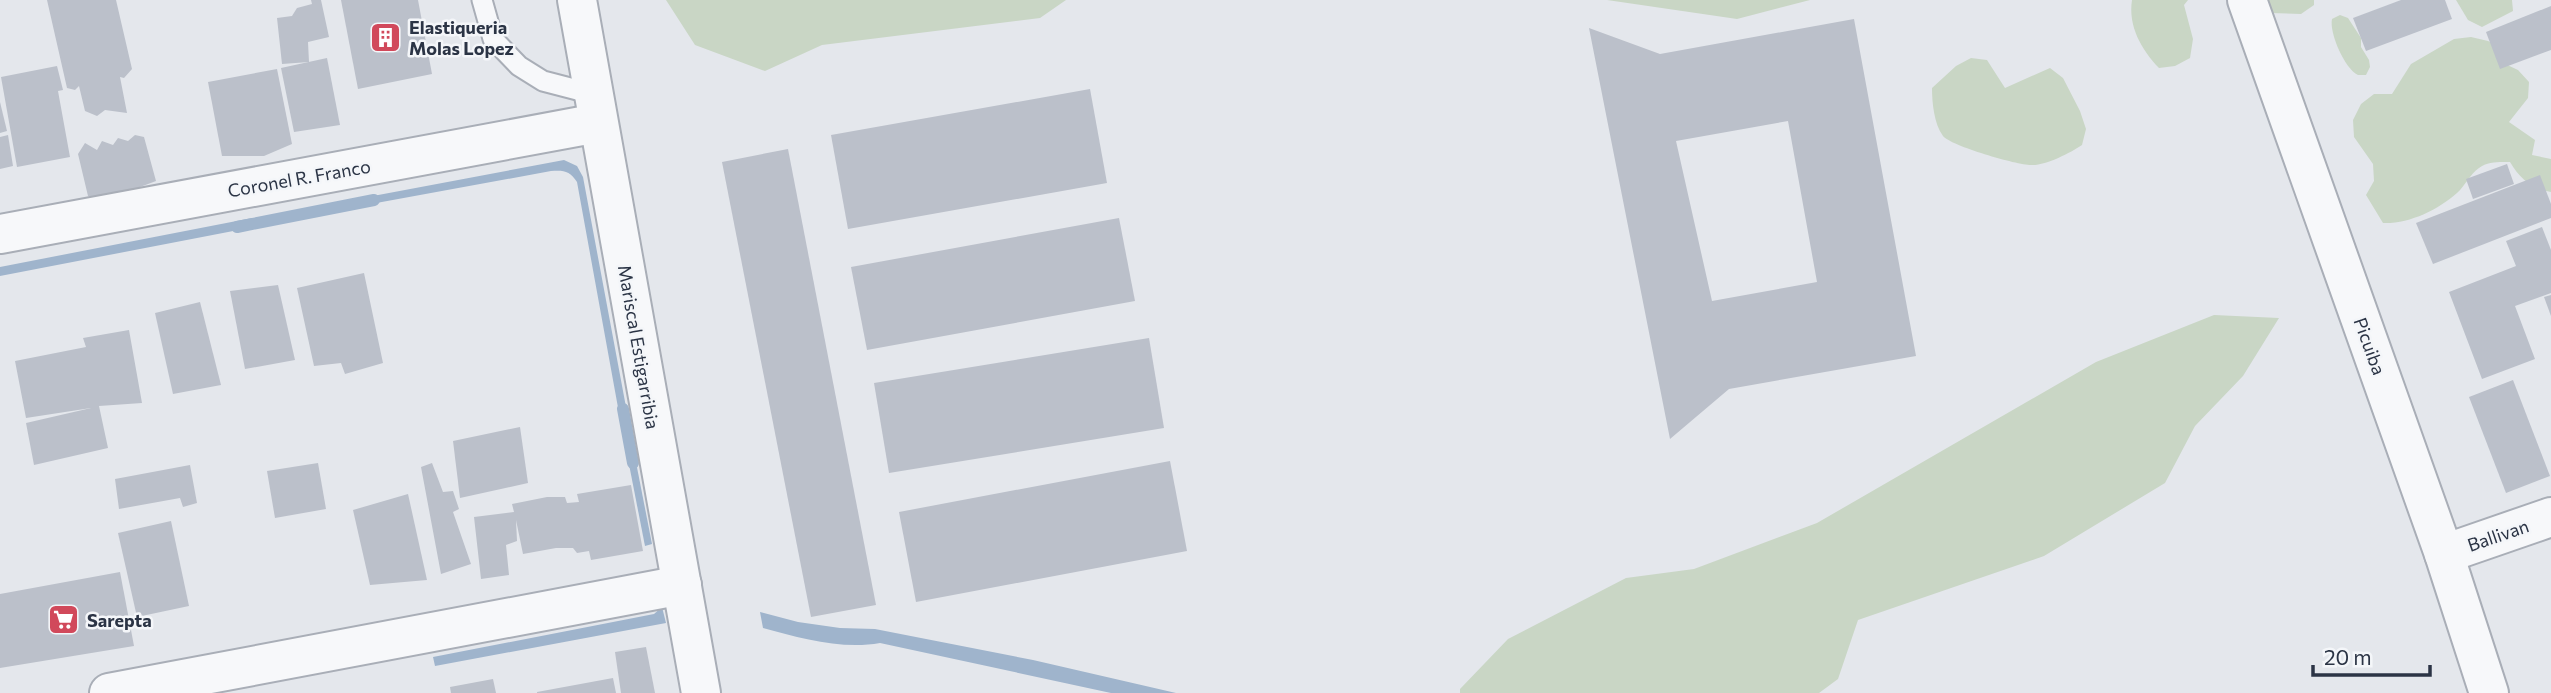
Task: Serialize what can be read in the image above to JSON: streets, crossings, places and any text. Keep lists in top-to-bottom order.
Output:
{
  "streets": {
    "street": [
      "Coronel R. Franco",
      "Picuiba",
      "Mariscal Estigarribia",
      "Ballivan"
    ]
  },
  "crossings": [
    ["Coronel R. Franco", "Mariscal Estigarribia"],
    ["Picuiba", "Ballivan"]
  ],
  "places": {
    "building": ["Elastiqueria Molas Lopez"],
    "supermarket": ["Sarepta"]
  },
  "scale_bar": "20 m"
}
